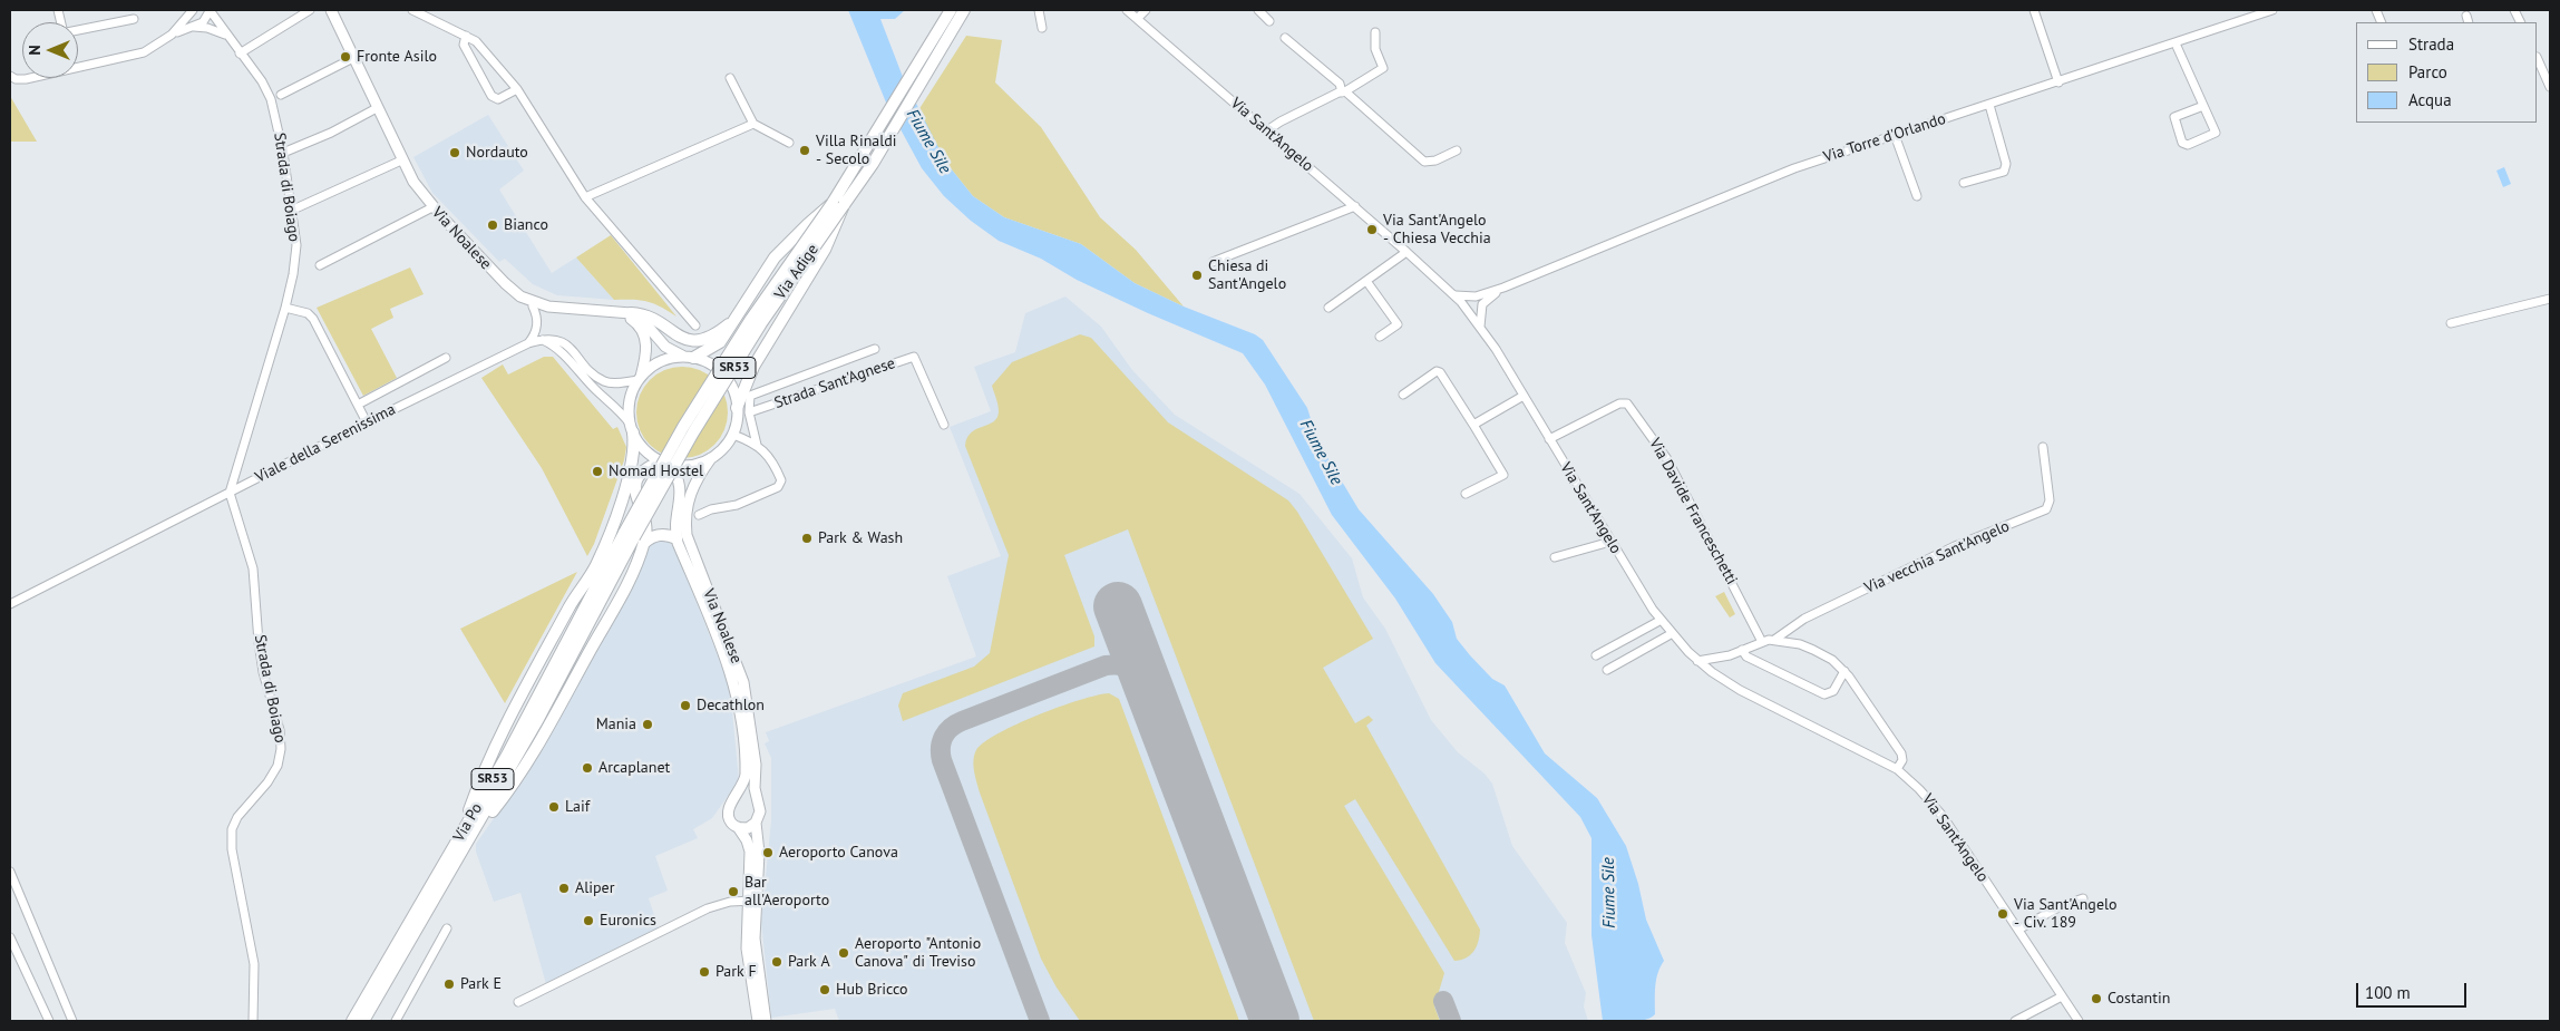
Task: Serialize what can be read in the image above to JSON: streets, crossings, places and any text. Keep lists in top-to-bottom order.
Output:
{
  "streets": {
    "highway": ["Via Adige", "SR53", "Via Po"],
    "main road": ["Via Noalese"],
    "street": [
      "Via Sant'Angelo",
      "Via Torre d'Orlando",
      "Strada di Boiago",
      "Strada Sant'Agnese",
      "Viale della Serenissima",
      "Via Davide Franceschetti",
      "Via vecchia Sant'Angelo"
    ]
  },
  "crossings": [
    ["Via Sant'Angelo", "Via Torre d'Orlando"],
    ["Via Sant'Angelo", "Via Davide Franceschetti"],
    ["Via Sant'Angelo", "Via vecchia Sant'Angelo"],
    ["Strada di Boiago", "Viale della Serenissima"],
    ["Via Noalese", "Viale della Serenissima"],
    ["Via Adige", "Via Po"],
    ["Via Davide Franceschetti", "Via vecchia Sant'Angelo"]
  ],
  "water": ["Fiume Sile"],
  "places": [
    "Fronte Asilo",
    "Villa Rinaldi - Secolo",
    "Nordauto",
    "Bianco",
    "Via Sant'Angelo - Chiesa Vecchia",
    "Chiesa di Sant'Angelo",
    "Nomad Hostel",
    "Park & Wash",
    "Decathlon",
    "Mania",
    "Arcaplanet",
    "Laif",
    "Aeroporto Canova",
    "Aliper",
    "Bar all'Aeroporto",
    "Via Sant'Angelo - Civ. 189",
    "Euronics",
    "Aeroporto \"Antonio Canova\" di Treviso",
    "Park A",
    "Park F",
    "Park E",
    "Hub Bricco",
    "Costantin"
  ],
  "legend": ["Strada", "Parco", "Acqua"],
  "scale_bar": "100 m",
  "north": "left"
}
